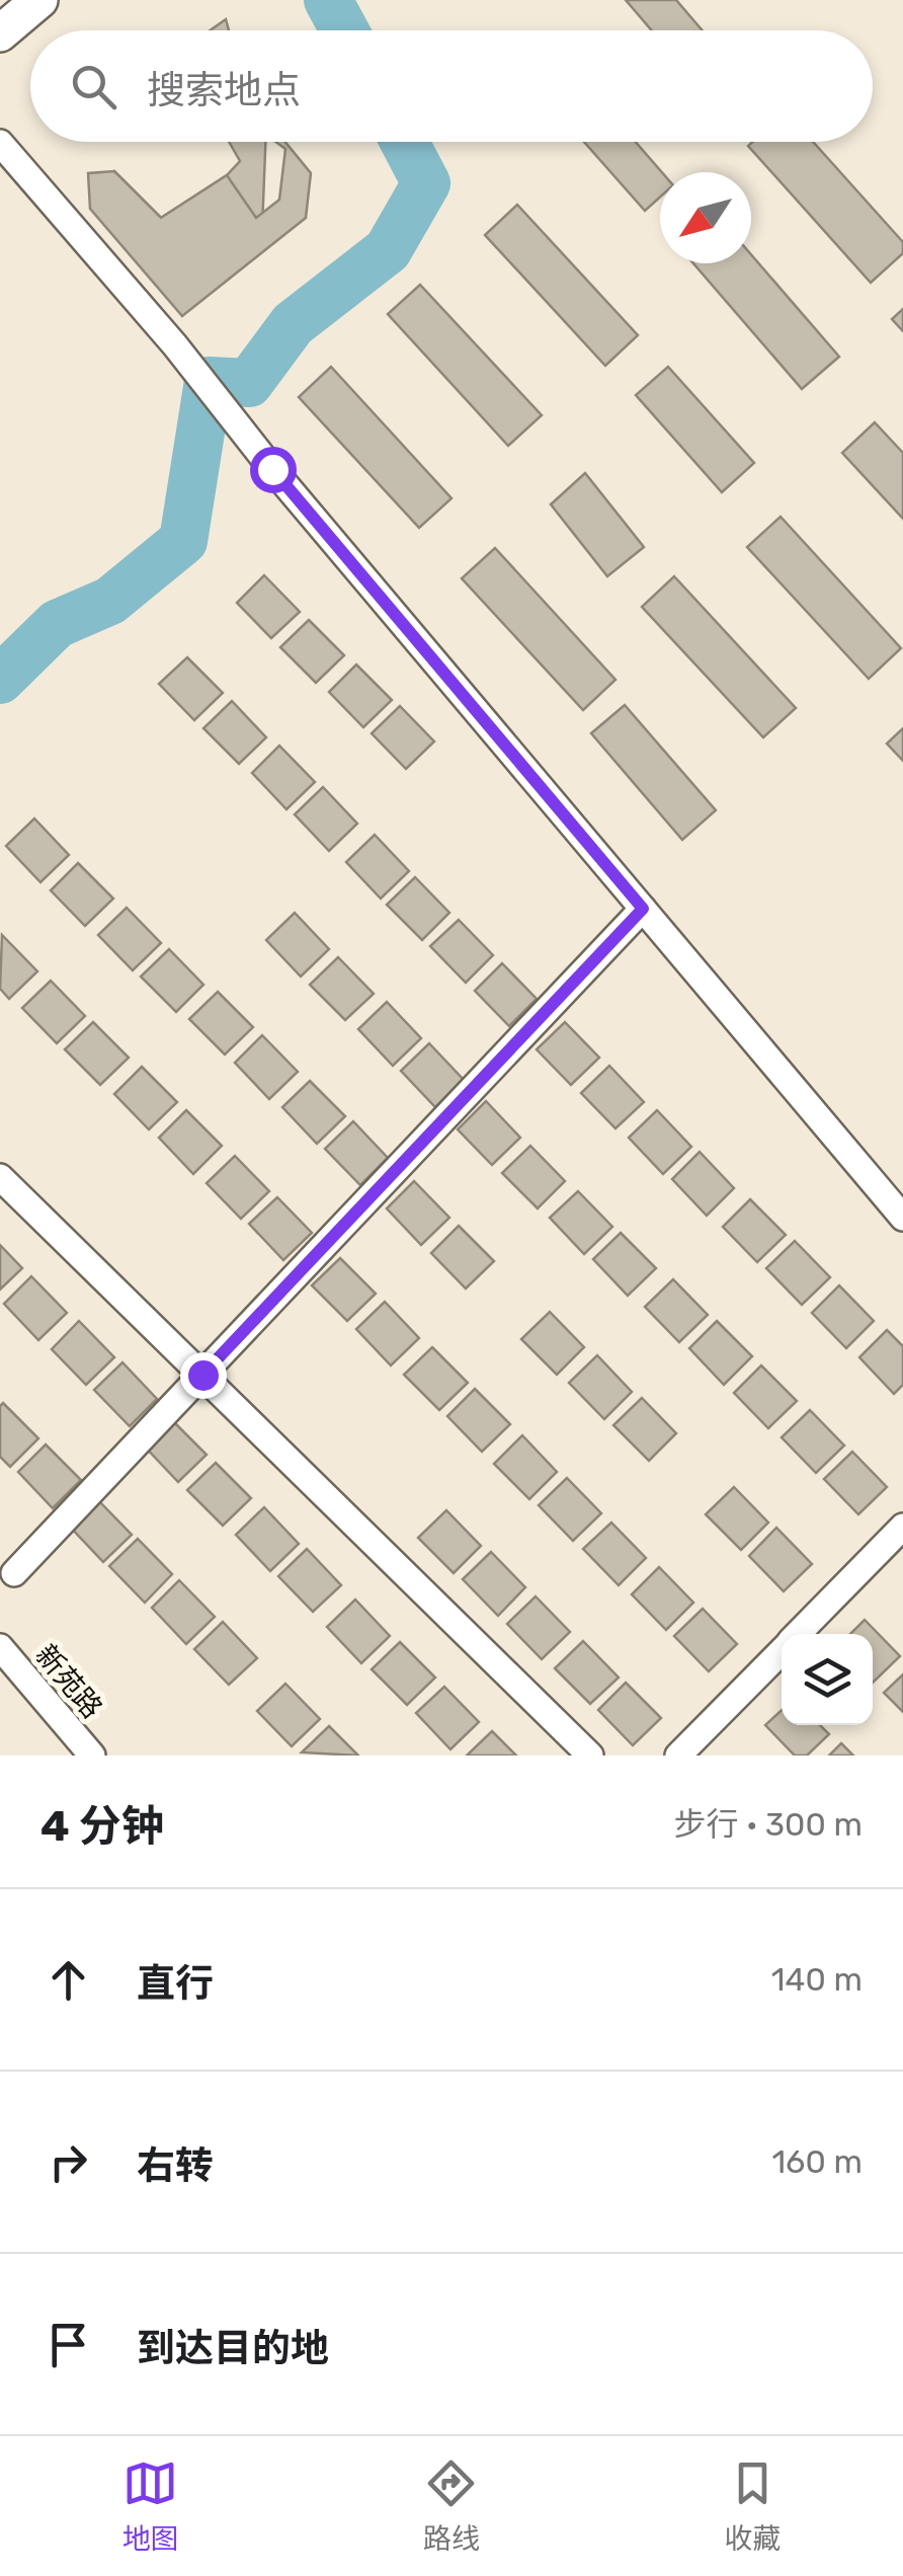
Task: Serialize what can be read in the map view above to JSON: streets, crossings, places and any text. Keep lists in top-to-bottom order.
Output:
{
  "streets": {
    "street": ["新苑路"]
  },
  "north": "bottom left",
  "page": {
    "search": "搜索地点",
    "heading": ["4 分钟", "步行 · 300 m"],
    "list": [
      ["直行", "140 m"],
      ["右转", "160 m"],
      "到达目的地"
    ],
    "nav": ["地图", "路线", "收藏"]
  }
}
